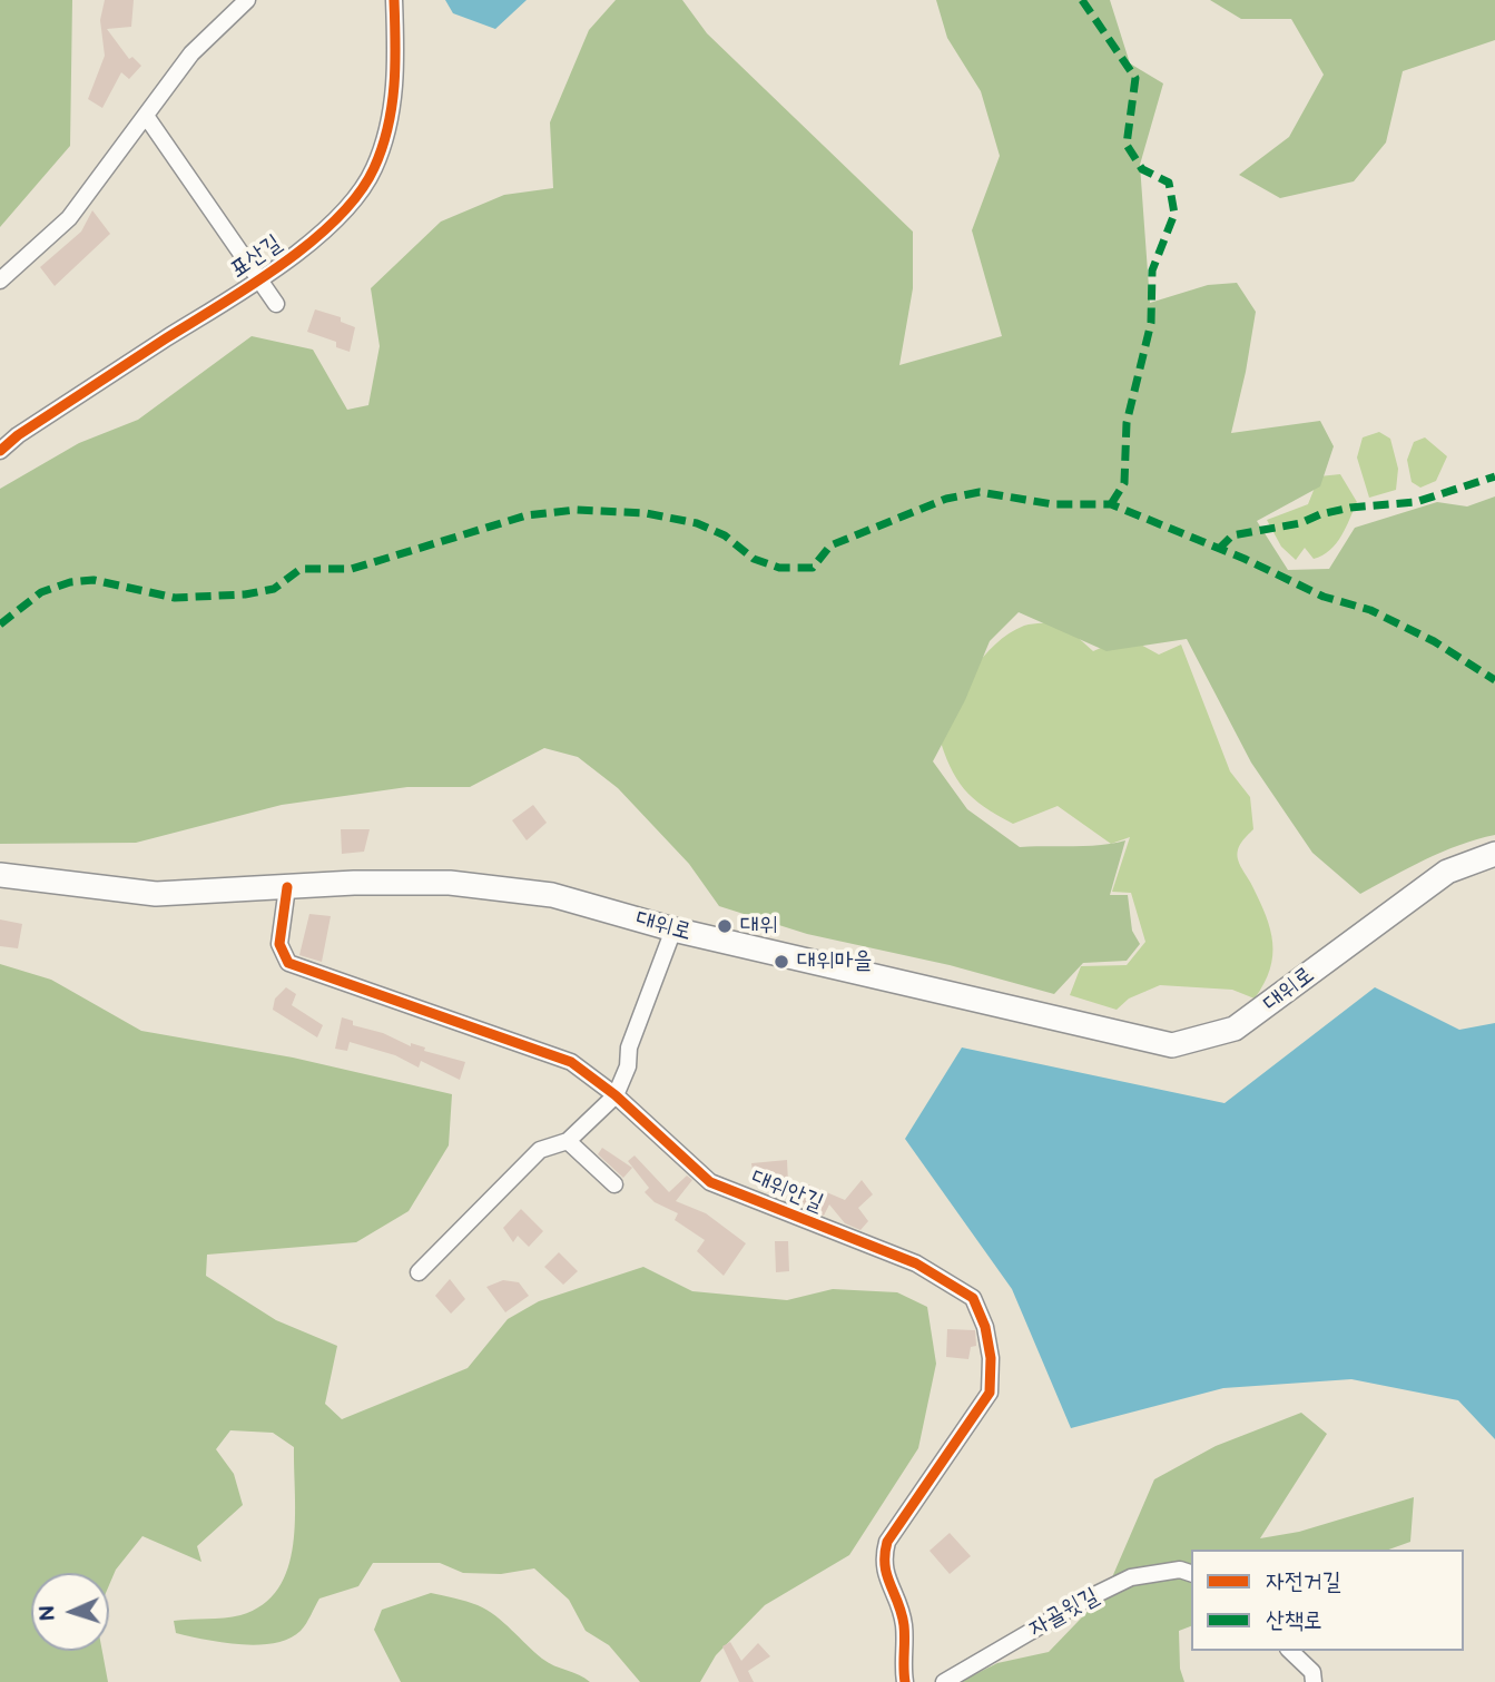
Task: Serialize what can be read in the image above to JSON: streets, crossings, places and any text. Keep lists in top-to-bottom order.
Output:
{
  "streets": {
    "main road": ["대위로"],
    "street": ["표산길", "대위안길", "자골윗길"]
  },
  "crossings": [
    ["대위로", "대위안길"]
  ],
  "places": ["대위", "대위마을"],
  "legend": ["자전거길", "산책로"],
  "north": "left"
}
